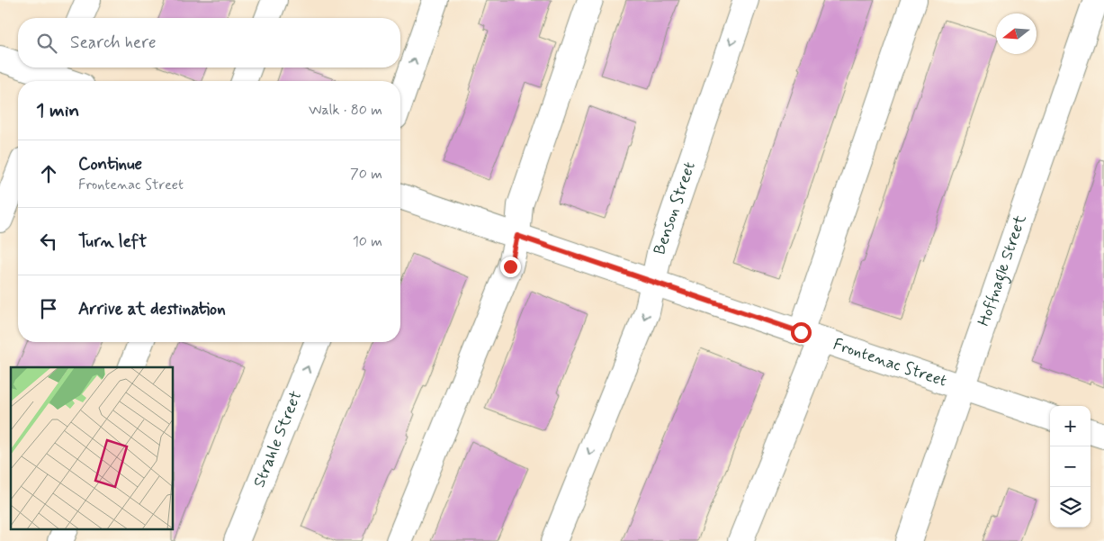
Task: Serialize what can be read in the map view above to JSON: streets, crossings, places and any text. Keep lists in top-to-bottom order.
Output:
{
  "streets": {
    "street": [
      "Benson Street",
      "Hoffnagle Street",
      "Frontenac Street",
      "Strahle Street"
    ]
  },
  "crossings": [
    ["Benson Street", "Frontenac Street"],
    ["Hoffnagle Street", "Frontenac Street"]
  ],
  "north": "left",
  "page": {
    "search": "Search here",
    "heading": ["1 min", "Walk · 80 m"],
    "list": [
      ["Continue", "Frontenac Street", "70 m"],
      ["Turn left", "10 m"],
      "Arrive at destination"
    ],
    "map_buttons": ["+", "−"]
  }
}
